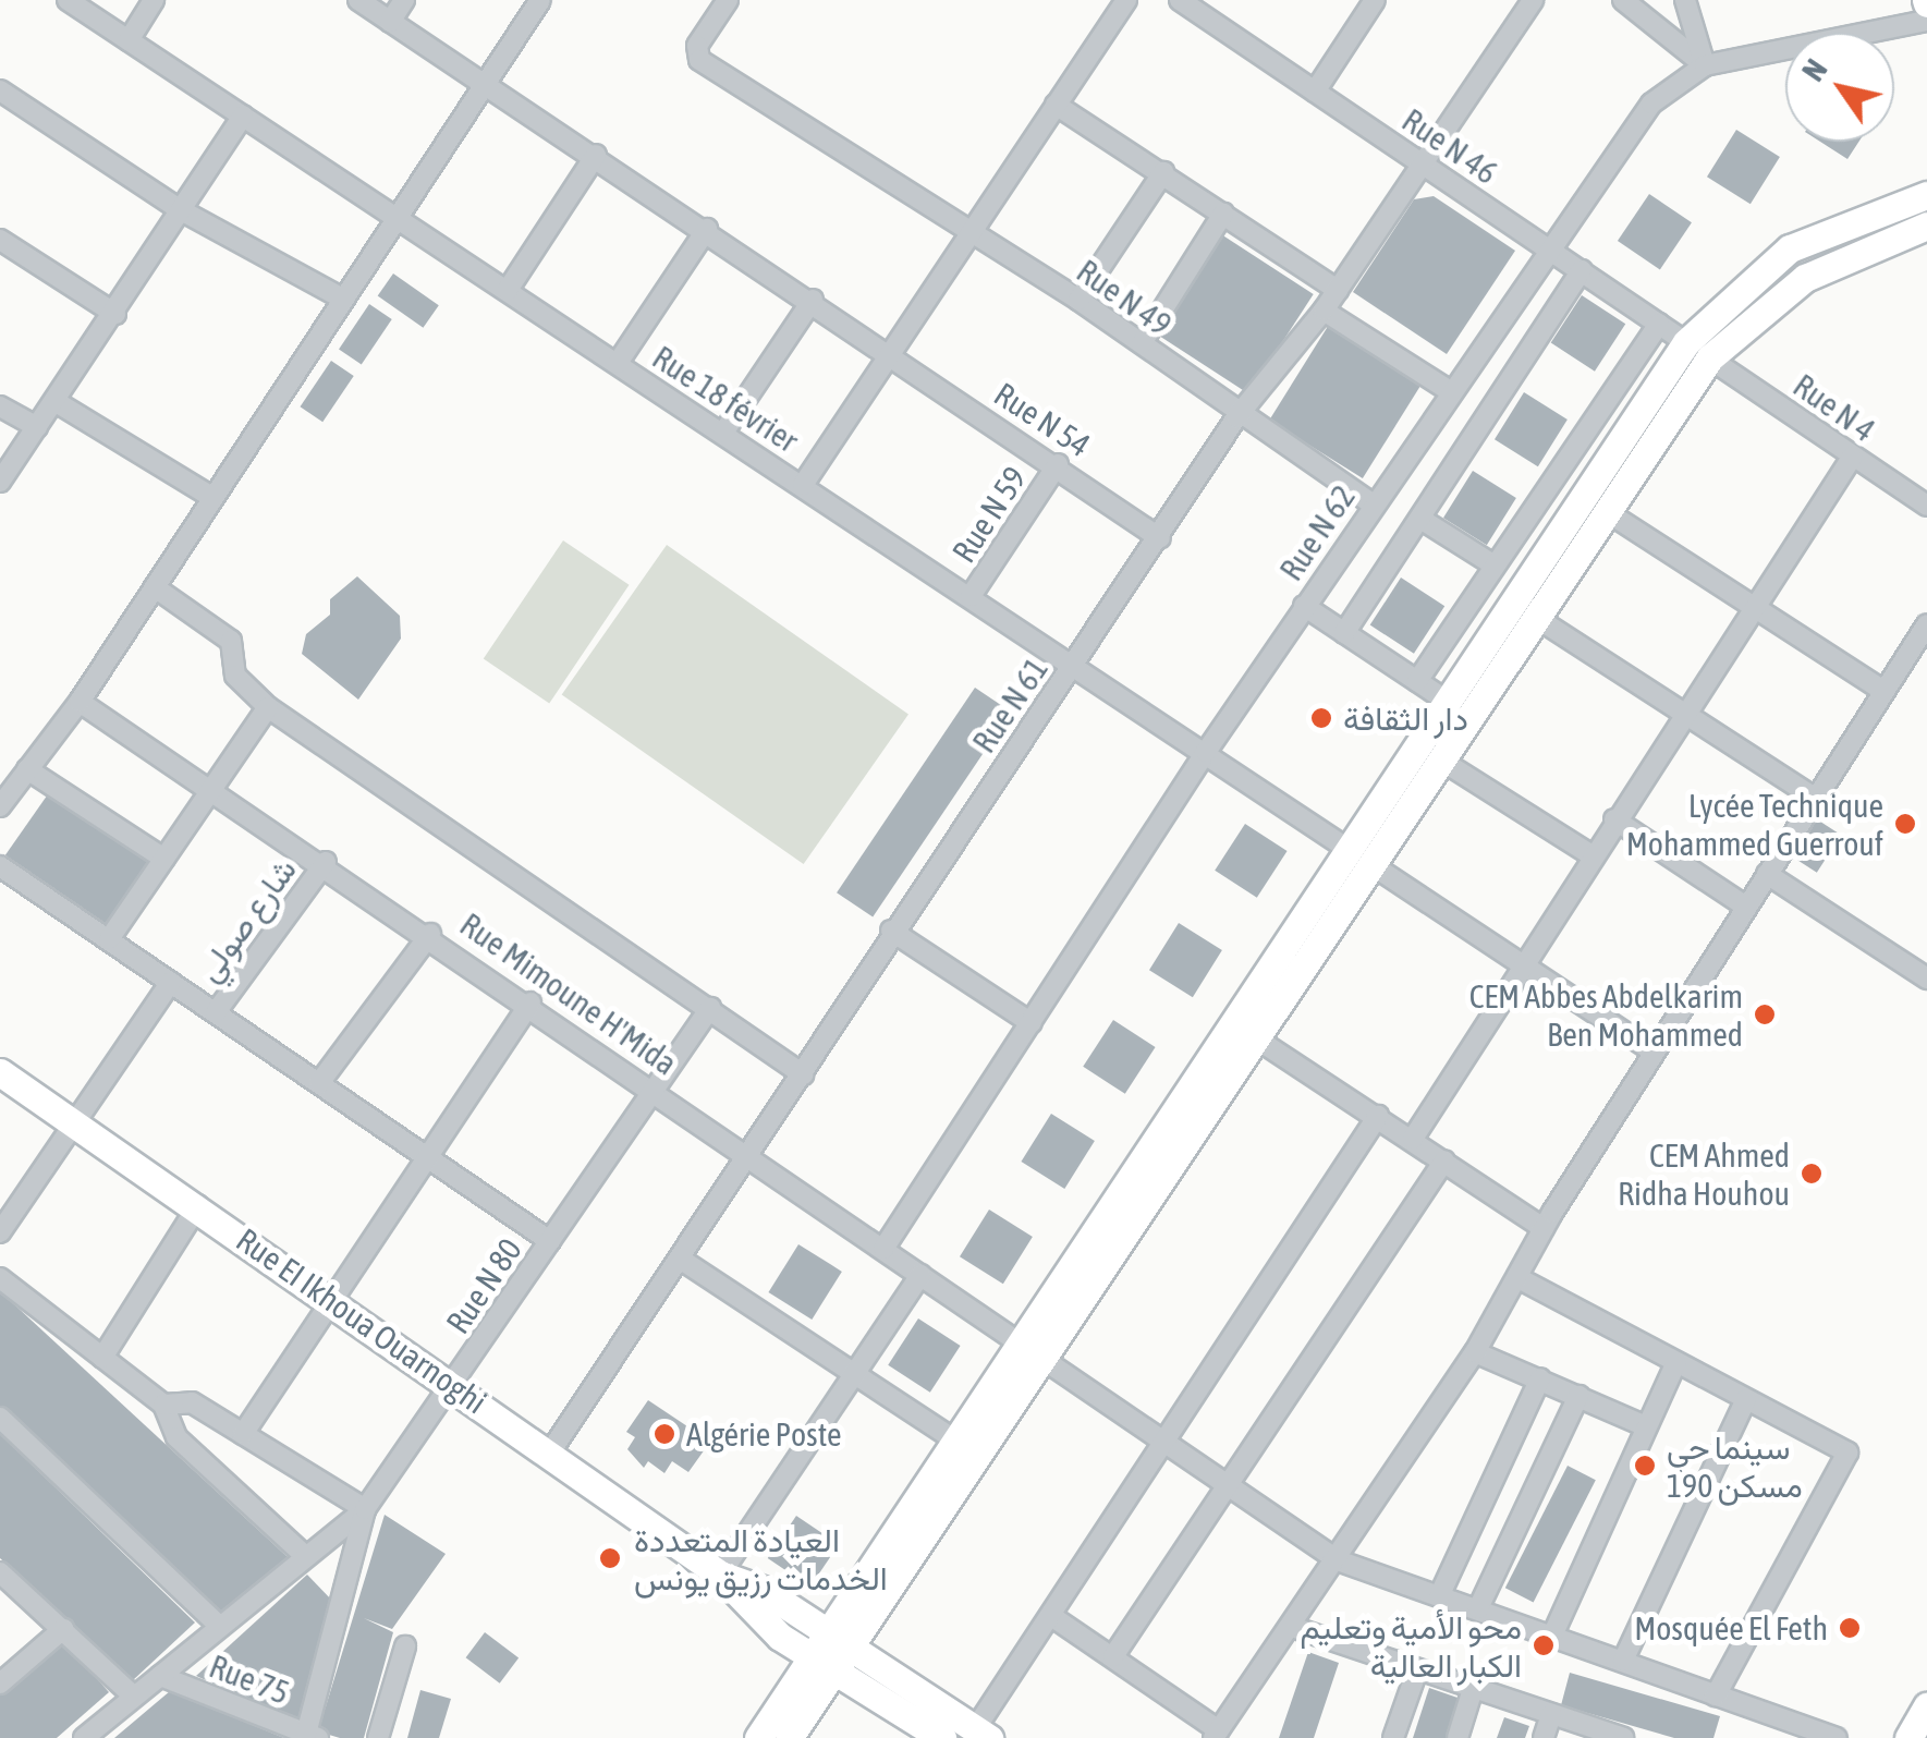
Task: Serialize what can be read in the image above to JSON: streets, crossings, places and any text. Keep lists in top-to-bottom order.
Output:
{
  "streets": {
    "main road": ["Rue EI Ikhoua Ouarnoghi"],
    "street": [
      "Rue N 46",
      "Rue N 49",
      "Rue 18 février",
      "Rue N 4",
      "Rue N 54",
      "Rue N 59",
      "Rue N 62",
      "Rue N 61",
      "شارع صولي",
      "Rue Mimoune H'Mida",
      "Rue N 80",
      "Rue 75"
    ]
  },
  "crossings": [
    ["Rue N 46", "Rue N 4"],
    ["Rue N 46", "Rue N 62"],
    ["Rue N 46", "Rue N 61"],
    ["Rue N 49", "Rue N 62"],
    ["Rue N 49", "Rue N 61"],
    ["Rue 18 février", "Rue N 59"],
    ["Rue 18 février", "Rue N 62"],
    ["Rue 18 février", "Rue N 61"],
    ["Rue N 54", "Rue N 59"],
    ["Rue N 54", "Rue N 61"],
    ["Rue N 62", "Rue Mimoune H'Mida"],
    ["Rue N 61", "Rue Mimoune H'Mida"],
    ["Rue N 61", "Rue EI Ikhoua Ouarnoghi"],
    ["شارع صولي", "Rue Mimoune H'Mida"],
    ["Rue Mimoune H'Mida", "Rue N 80"],
    ["Rue N 80", "Rue EI Ikhoua Ouarnoghi"],
    ["Rue N 80", "Rue 75"]
  ],
  "places": [
    "دار الثقافة",
    "Lycée Technique Mohammed Guerrouf",
    "CEM Abbes Abdelkarim Ben Mohammed",
    "CEM Ahmed Ridha Houhou",
    "Algérie Poste",
    "سينما حي 190 مسكن",
    "العيادة المتعددة الخدمات رزيق يونس",
    "Mosquée El Feth",
    "محو الأمية وتعليم الكبار العالية"
  ],
  "north": "top left"
}
